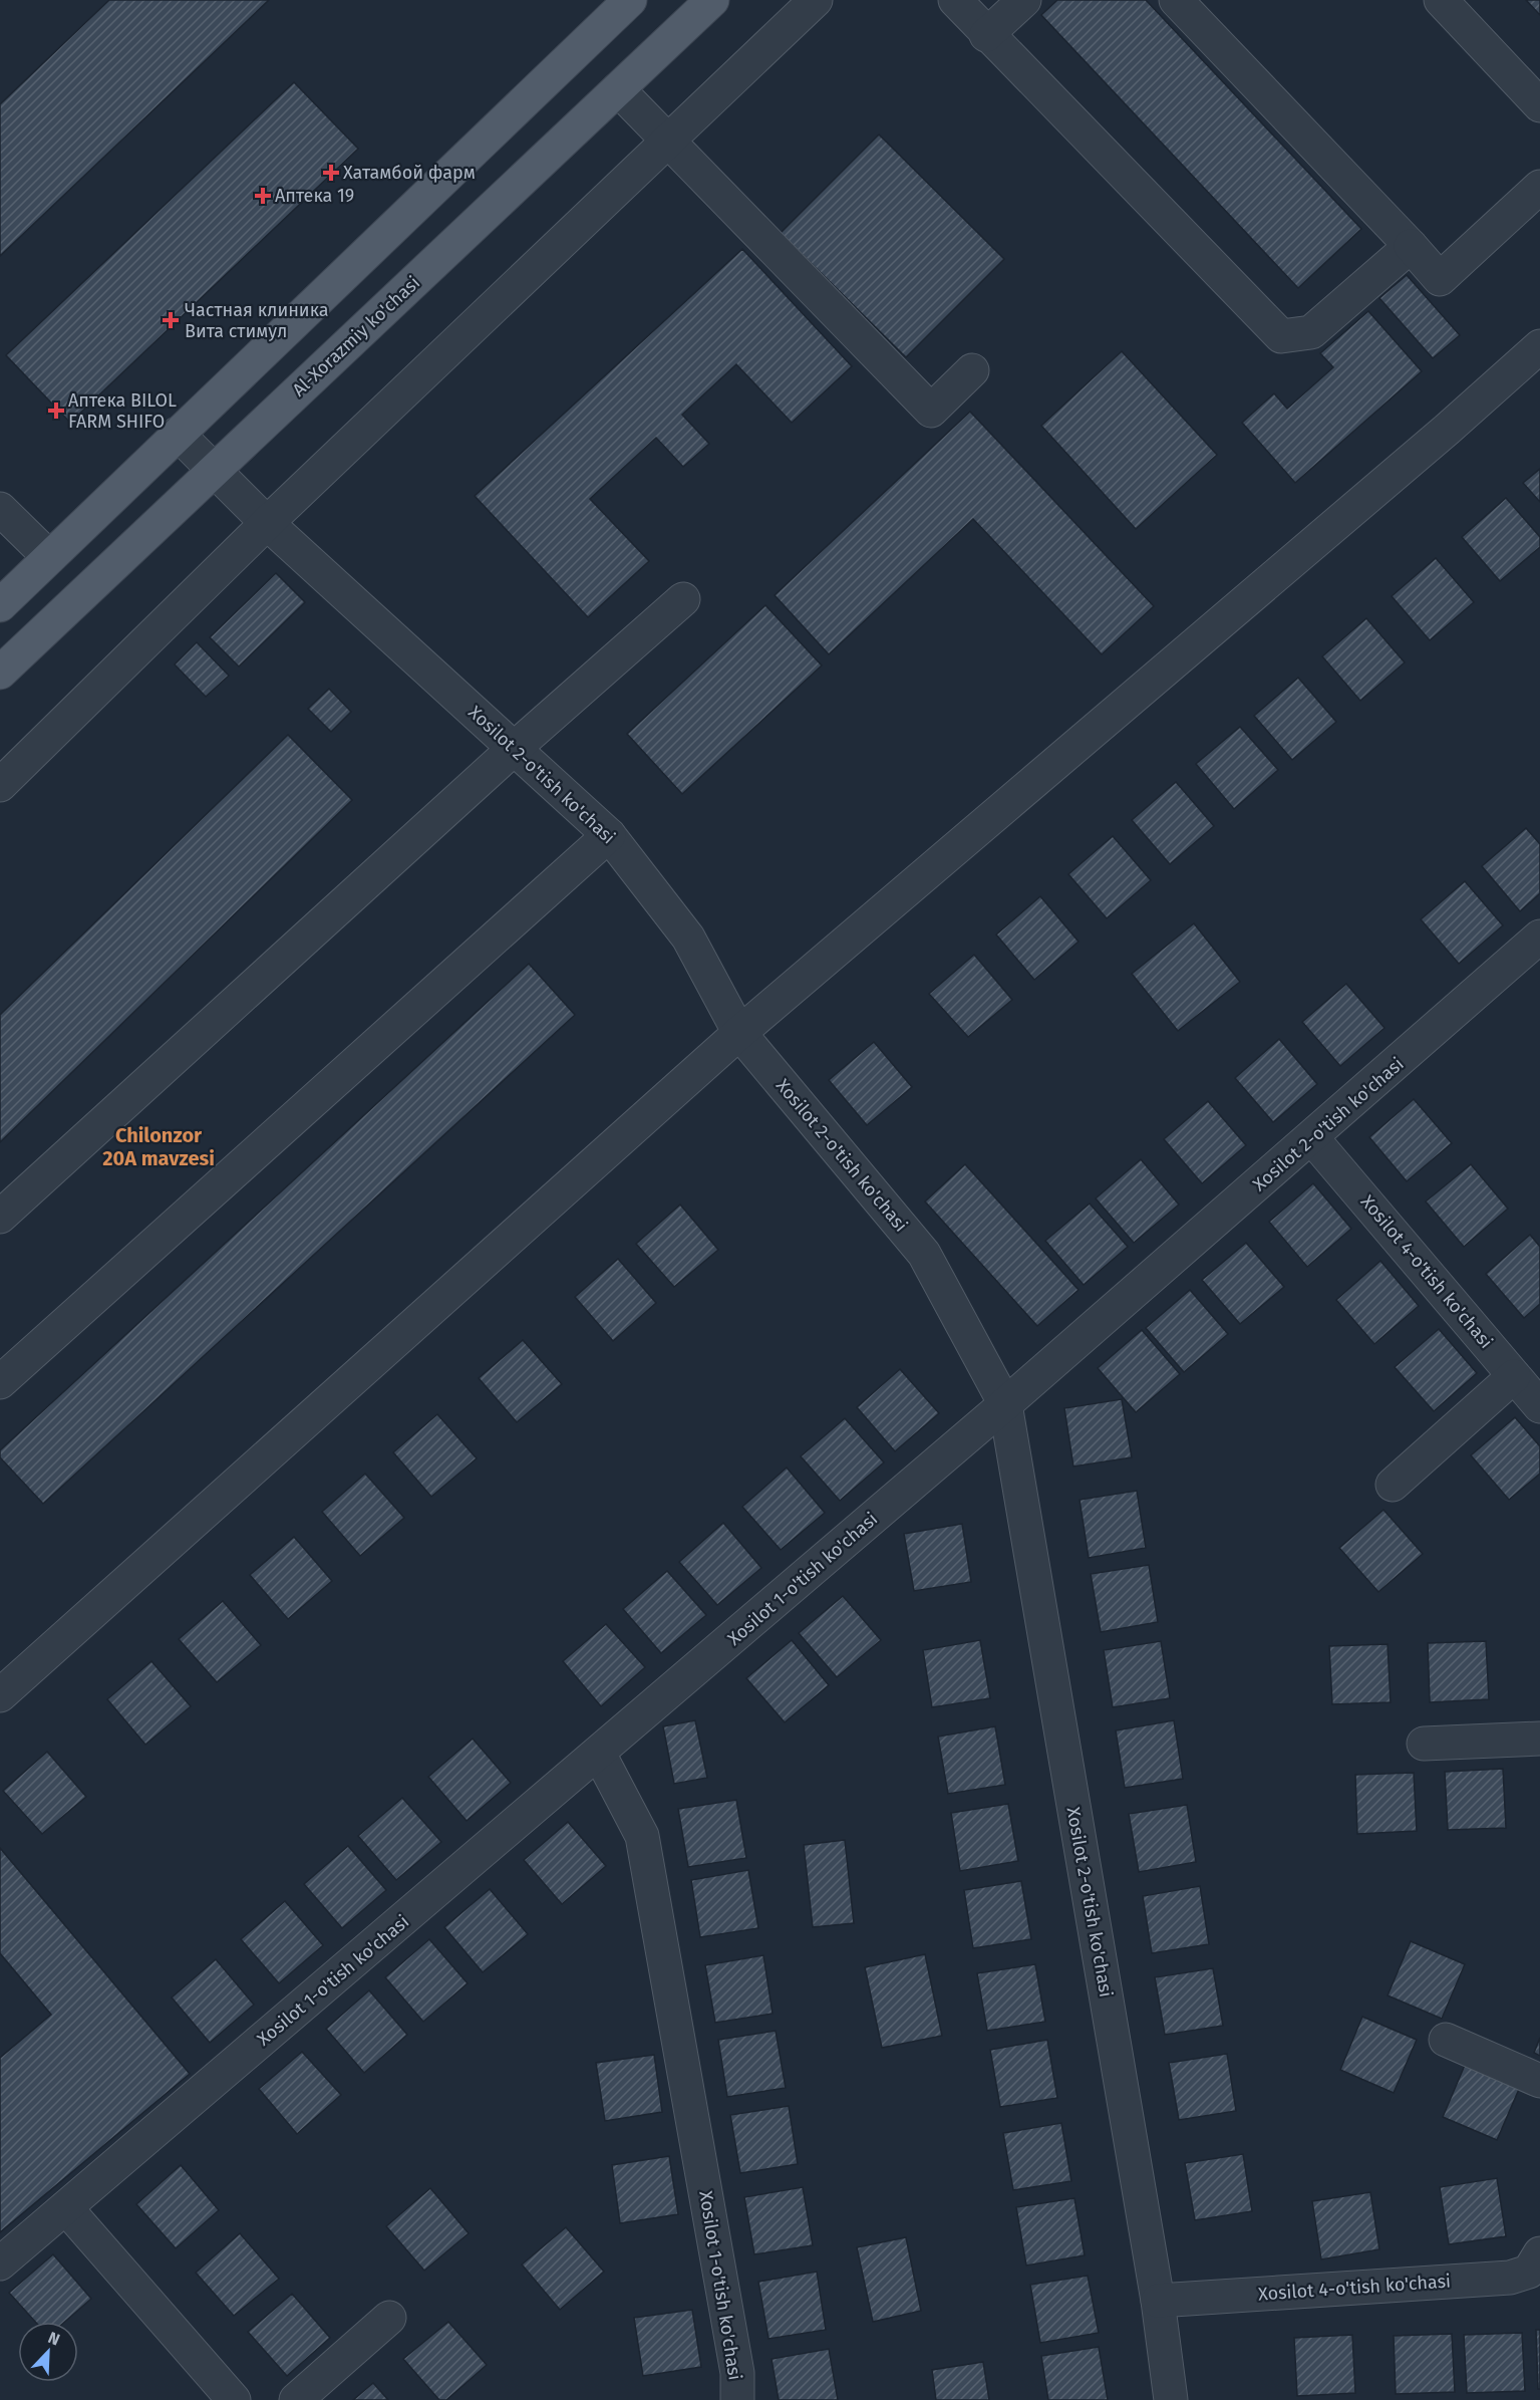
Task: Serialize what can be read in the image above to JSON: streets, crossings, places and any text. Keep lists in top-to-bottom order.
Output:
{
  "streets": {
    "main road": ["Al-Xorazmiy ko'chasi"],
    "street": ["Xosilot 2-o'tish ko'chasi", "Xosilot 4-o'tish ko'chasi", "Xosilot 1-o'tish ko'chasi"]
  },
  "crossings": [
    ["Al-Xorazmiy ko'chasi", "Xosilot 2-o'tish ko'chasi"],
    ["Xosilot 2-o'tish ko'chasi", "Xosilot 4-o'tish ko'chasi"],
    ["Xosilot 2-o'tish ko'chasi", "Xosilot 1-o'tish ko'chasi"]
  ],
  "districts": ["Chilonzor 20A mavzesi"],
  "places": {
    "health": [
      "Хатамбой фарм",
      "Аптека 19",
      "Частная клиника Вита стимул",
      "Аптека BILOL FARM SHIFO"
    ]
  },
  "north": "top right"
}
